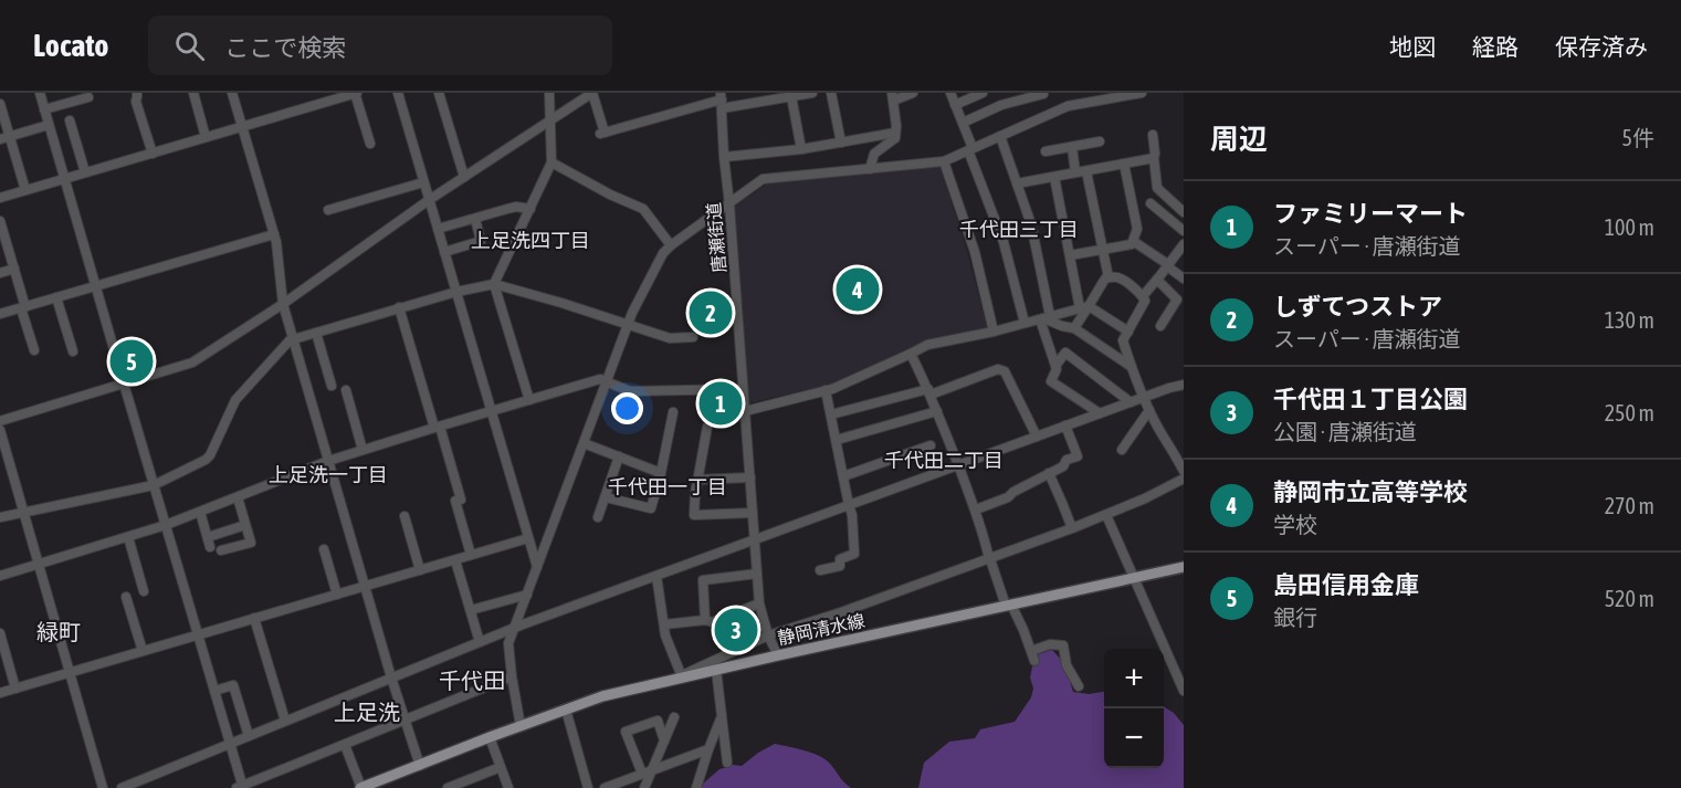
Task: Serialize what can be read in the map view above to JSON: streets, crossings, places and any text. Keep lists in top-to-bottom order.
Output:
{
  "streets": {
    "main road": ["静岡清水線"],
    "street": ["唐瀬街道"]
  },
  "crossings": [
    ["唐瀬街道", "静岡清水線"]
  ],
  "districts": [
    "千代田三丁目",
    "上足洗四丁目",
    "千代田二丁目",
    "上足洗一丁目",
    "千代田一丁目",
    "緑町",
    "千代田",
    "上足洗"
  ],
  "page": {
    "header": "Locato",
    "search": "ここで検索",
    "nav": ["地図", "経路", "保存済み"],
    "heading": ["周辺", "5件"],
    "list": [
      {
        "mark": "1",
        "name": "ファミリーマート",
        "note": "スーパー · 唐瀬街道",
        "value": "100 m"
      },
      {
        "mark": "2",
        "name": "しずてつストア",
        "note": "スーパー · 唐瀬街道",
        "value": "130 m"
      },
      {
        "mark": "3",
        "name": "千代田１丁目公園",
        "note": "公園 · 唐瀬街道",
        "value": "250 m"
      },
      {
        "mark": "4",
        "name": "静岡市立高等学校",
        "note": "学校",
        "value": "270 m"
      },
      {
        "mark": "5",
        "name": "島田信用金庫",
        "note": "銀行",
        "value": "520 m"
      }
    ],
    "pins": [
      "4",
      "2",
      "5",
      "1",
      "3"
    ],
    "map_buttons": ["+", "−"]
  }
}
